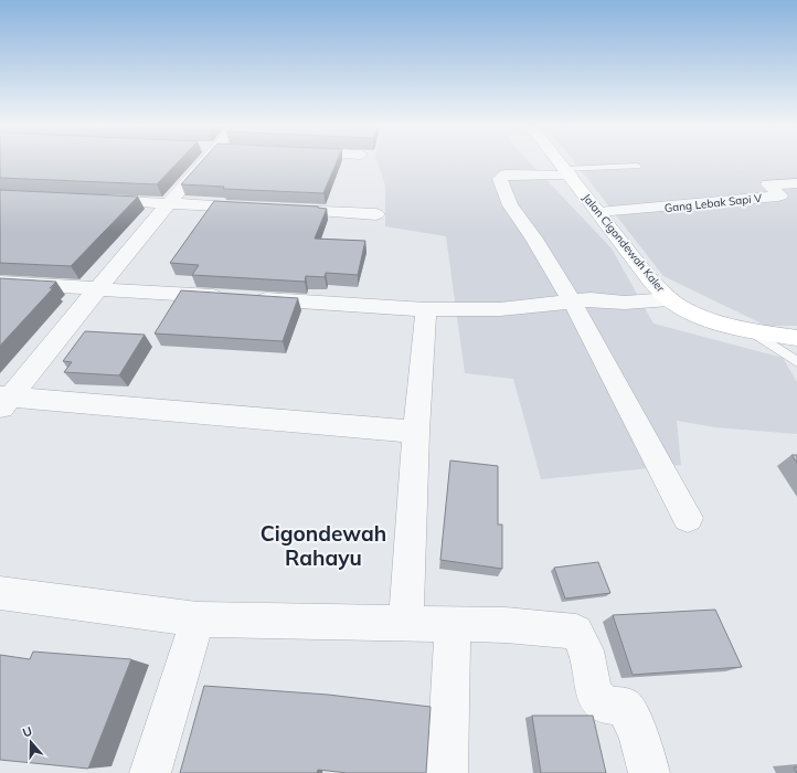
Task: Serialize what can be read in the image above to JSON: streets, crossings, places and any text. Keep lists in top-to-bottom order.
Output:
{
  "streets": {
    "main road": ["Jalan Cigondewah Kaler"],
    "street": ["Gang Lebak Sapi V"]
  },
  "crossings": [
    ["Gang Lebak Sapi V", "Jalan Cigondewah Kaler"]
  ],
  "districts": ["Cigondewah Rahayu"],
  "north": "top"
}
